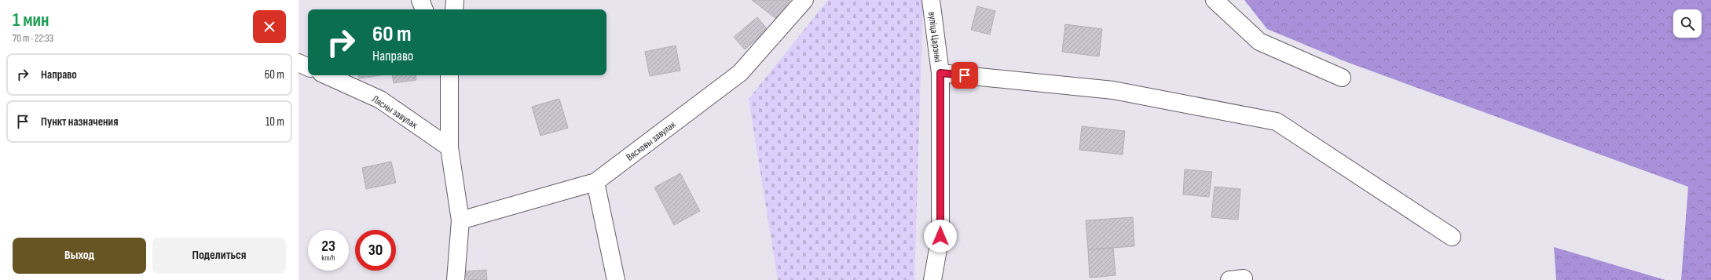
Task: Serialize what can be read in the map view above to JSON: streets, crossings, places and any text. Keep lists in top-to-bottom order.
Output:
{
  "streets": {
    "street": ["вуліца Царэнкі", "Лясны завулак", "Вясковы завулак"]
  },
  "page": {
    "heading": ["1 мин", "70 m · 22:33"],
    "turn": ["60 m", "Направо"],
    "list": [
      {
        "name": "Направо",
        "value": "60 m"
      },
      {
        "name": "Пункт назначения",
        "value": "10 m"
      }
    ],
    "speed": "23 km/h",
    "limit": "30",
    "buttons": ["Выход", "Поделиться"]
  }
}
